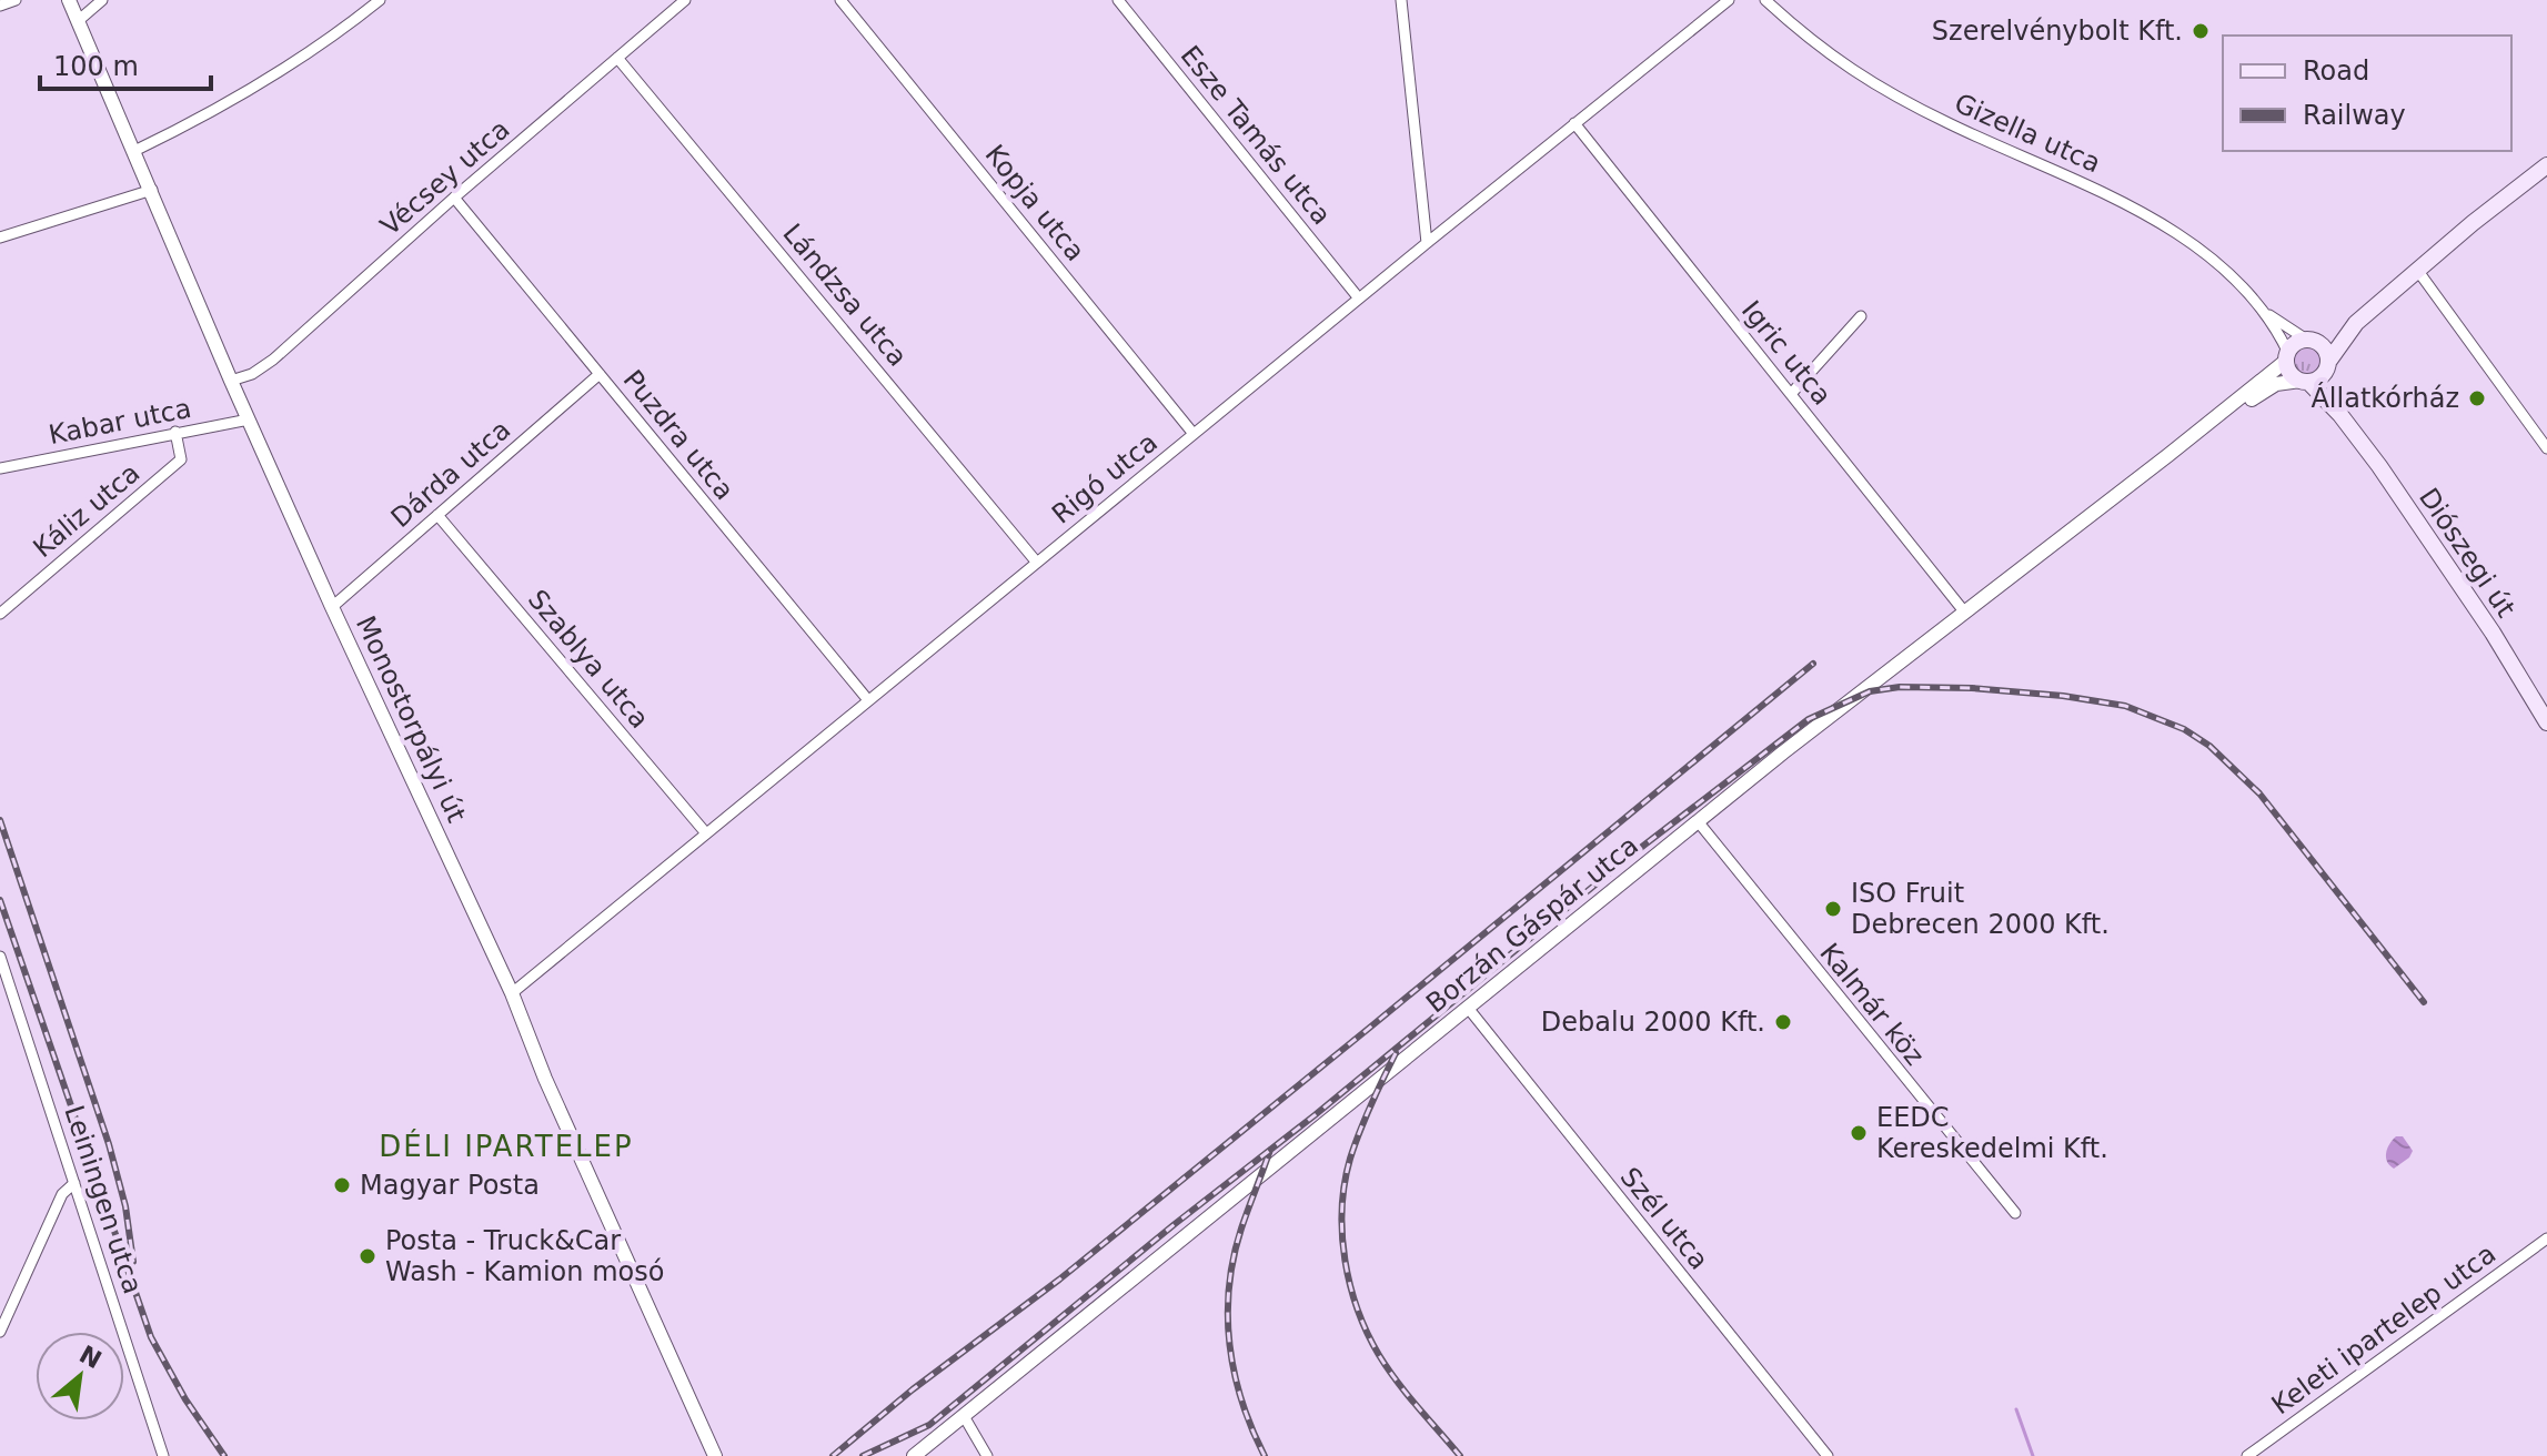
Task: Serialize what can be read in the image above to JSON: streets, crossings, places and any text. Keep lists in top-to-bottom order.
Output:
{
  "streets": {
    "main road": ["Diószegi út"],
    "street": [
      "Gizella utca",
      "Esze Tamás utca",
      "Vécsey utca",
      "Kopja utca",
      "Lándzsa utca",
      "Igric utca",
      "Kabar utca",
      "Puzdra utca",
      "Dárda utca",
      "Rigó utca",
      "Káliz utca",
      "Szablya utca",
      "Monostorpályi út",
      "Borzán Gáspár utca",
      "Kalmár köz",
      "Leiningen utca",
      "Szél utca",
      "Keleti ipartelep utca"
    ]
  },
  "crossings": [
    ["Gizella utca", "Diószegi út"],
    ["Gizella utca", "Borzán Gáspár utca"],
    ["Esze Tamás utca", "Rigó utca"],
    ["Vécsey utca", "Lándzsa utca"],
    ["Vécsey utca", "Puzdra utca"],
    ["Vécsey utca", "Monostorpályi út"],
    ["Kopja utca", "Rigó utca"],
    ["Lándzsa utca", "Rigó utca"],
    ["Igric utca", "Rigó utca"],
    ["Igric utca", "Borzán Gáspár utca"],
    ["Kabar utca", "Káliz utca"],
    ["Kabar utca", "Monostorpályi út"],
    ["Puzdra utca", "Dárda utca"],
    ["Puzdra utca", "Rigó utca"],
    ["Dárda utca", "Szablya utca"],
    ["Dárda utca", "Monostorpályi út"],
    ["Rigó utca", "Szablya utca"],
    ["Rigó utca", "Monostorpályi út"],
    ["Diószegi út", "Borzán Gáspár utca"],
    ["Borzán Gáspár utca", "Kalmár köz"],
    ["Borzán Gáspár utca", "Szél utca"]
  ],
  "districts": ["DÉLI IPARTELEP"],
  "places": [
    "Szerelvénybolt Kft.",
    "Állatkórház",
    "ISO Fruit Debrecen 2000 Kft.",
    "Debalu 2000 Kft.",
    "EEDC Kereskedelmi Kft.",
    "Magyar Posta",
    "Posta - Truck&Car Wash - Kamion mosó"
  ],
  "legend": ["Road", "Railway"],
  "scale_bar": "100 m",
  "north": "top right"
}
